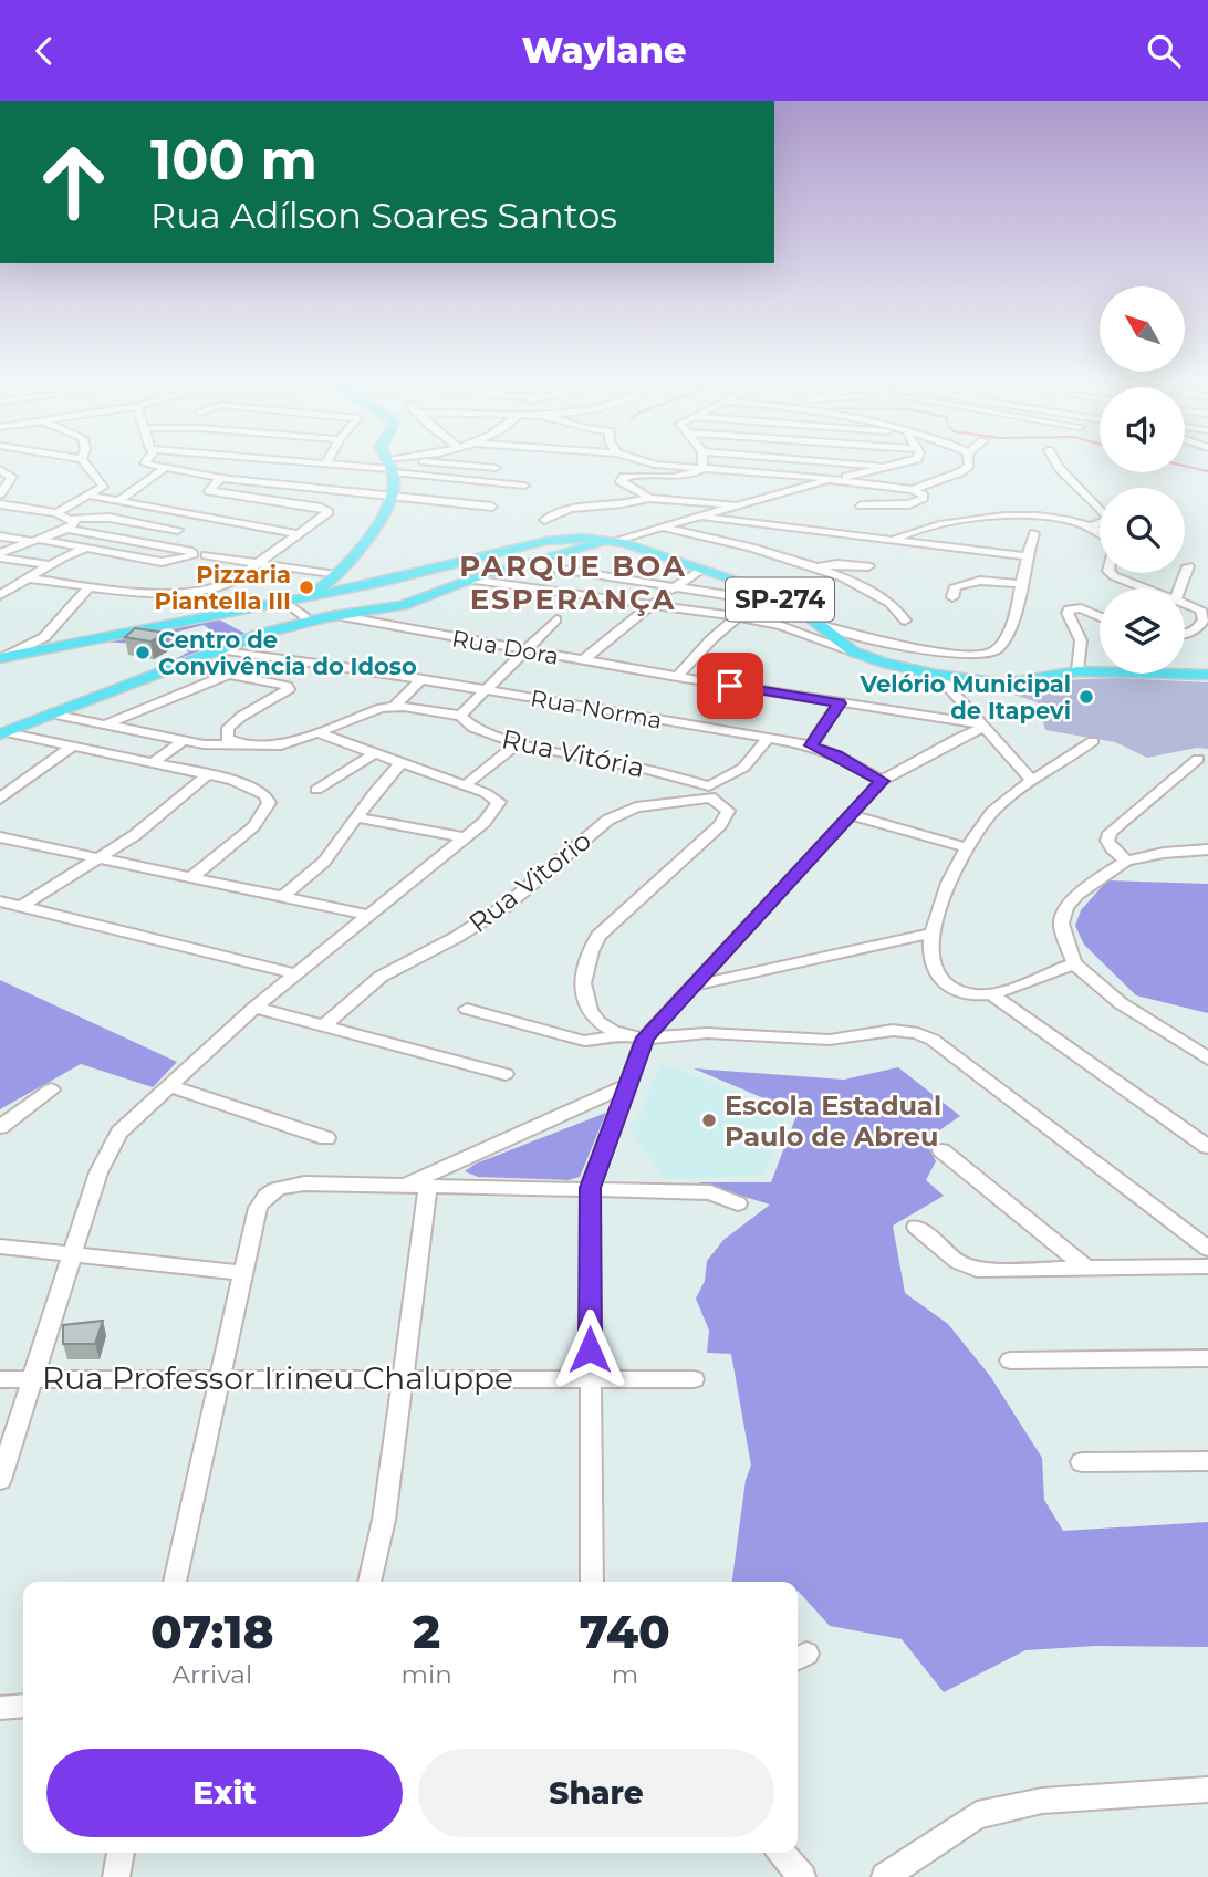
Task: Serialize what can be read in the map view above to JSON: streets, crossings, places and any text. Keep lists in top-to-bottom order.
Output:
{
  "streets": {
    "main road": ["SP-274"],
    "street": [
      "Rua Dora",
      "Rua Norma",
      "Rua Vitória",
      "Rua Vitorio",
      "Rua Professor Irineu Chaluppe"
    ]
  },
  "crossings": [
    ["Rua Vitória", "Rua Vitorio"]
  ],
  "districts": ["PARQUE BOA ESPERANÇA"],
  "places": [
    "Pizzaria Piantella III",
    "Centro de Convivência do Idoso",
    "Velório Municipal de Itapevi",
    "Escola Estadual Paulo de Abreu"
  ],
  "north": "top left",
  "page": {
    "header": "Waylane",
    "turn": ["100 m", "Rua Adílson Soares Santos"],
    "eta": [
      "07:18",
      "Arrival",
      "2",
      "min",
      "740",
      "m"
    ],
    "buttons": ["Exit", "Share"]
  }
}
